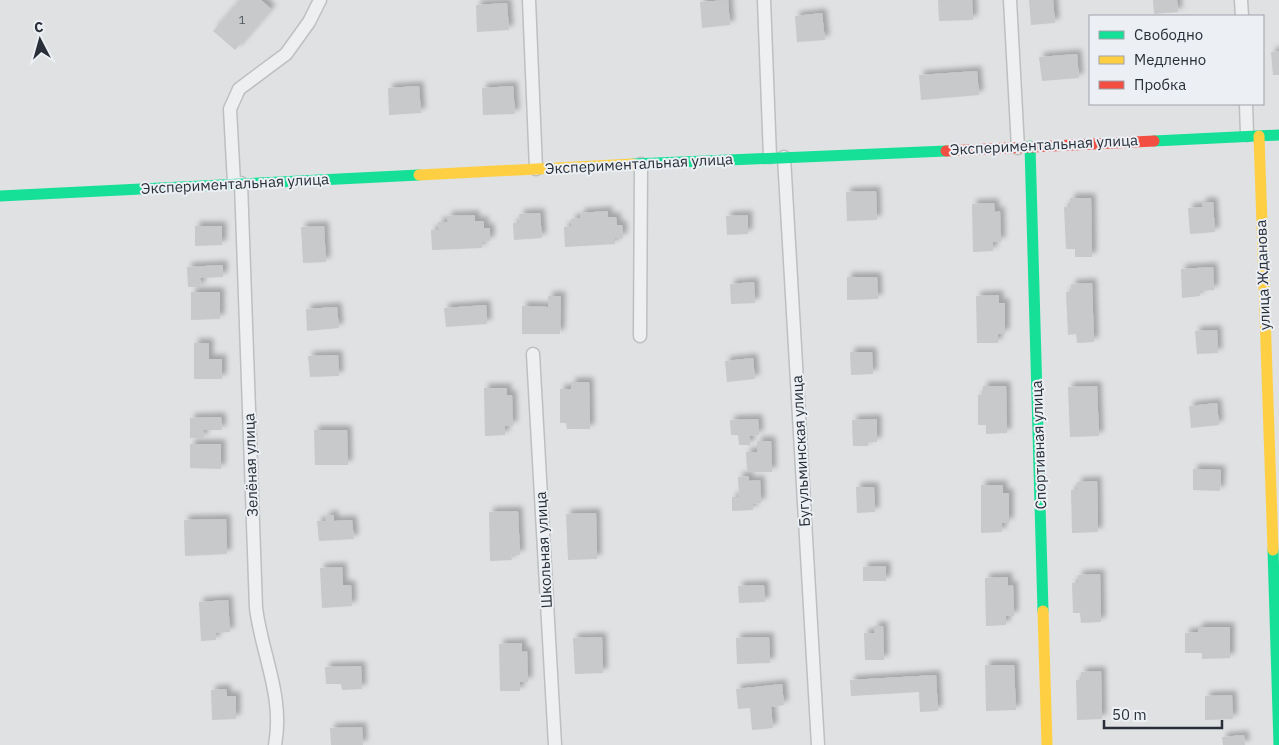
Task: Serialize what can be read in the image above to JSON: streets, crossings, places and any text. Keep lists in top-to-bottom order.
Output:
{
  "streets": {
    "street": [
      "Экспериментальная улица",
      "улица Жданова",
      "Спортивная улица",
      "Бугульминская улица",
      "Зелёная улица",
      "Школьная улица"
    ]
  },
  "crossings": [
    ["Экспериментальная улица", "улица Жданова"],
    ["Экспериментальная улица", "Спортивная улица"],
    ["Экспериментальная улица", "Бугульминская улица"],
    ["Экспериментальная улица", "Зелёная улица"]
  ],
  "house_numbers": ["1"],
  "legend": ["Свободно", "Медленно", "Пробка"],
  "scale_bar": "50 m",
  "north": "top"
}
